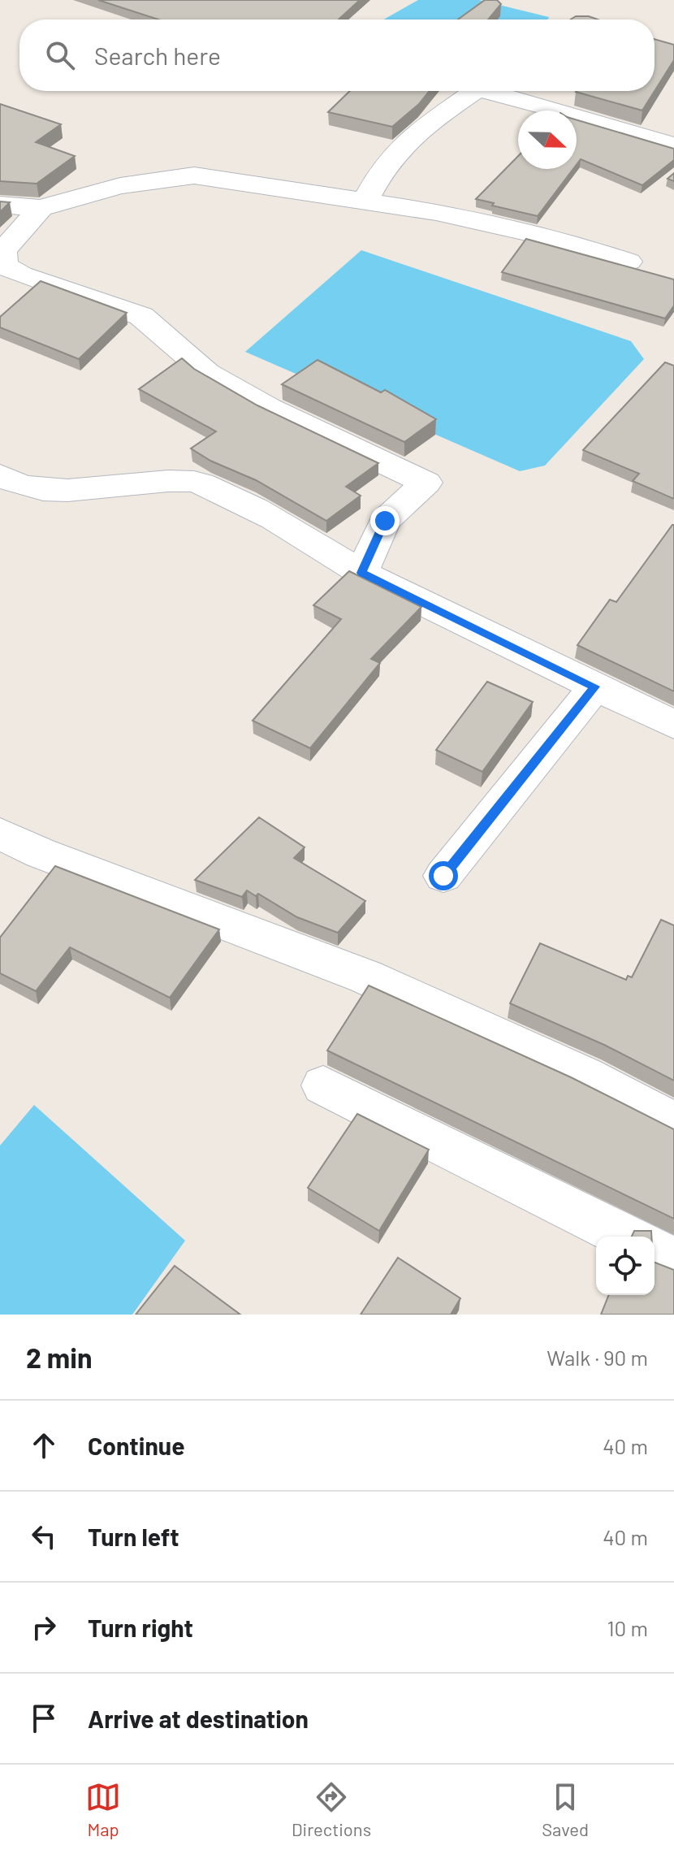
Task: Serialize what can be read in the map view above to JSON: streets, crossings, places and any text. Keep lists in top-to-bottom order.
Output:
{
  "north": "right",
  "page": {
    "search": "Search here",
    "heading": ["2 min", "Walk · 90 m"],
    "list": [
      ["Continue", "40 m"],
      ["Turn left", "40 m"],
      ["Turn right", "10 m"],
      "Arrive at destination"
    ],
    "nav": ["Map", "Directions", "Saved"]
  }
}
